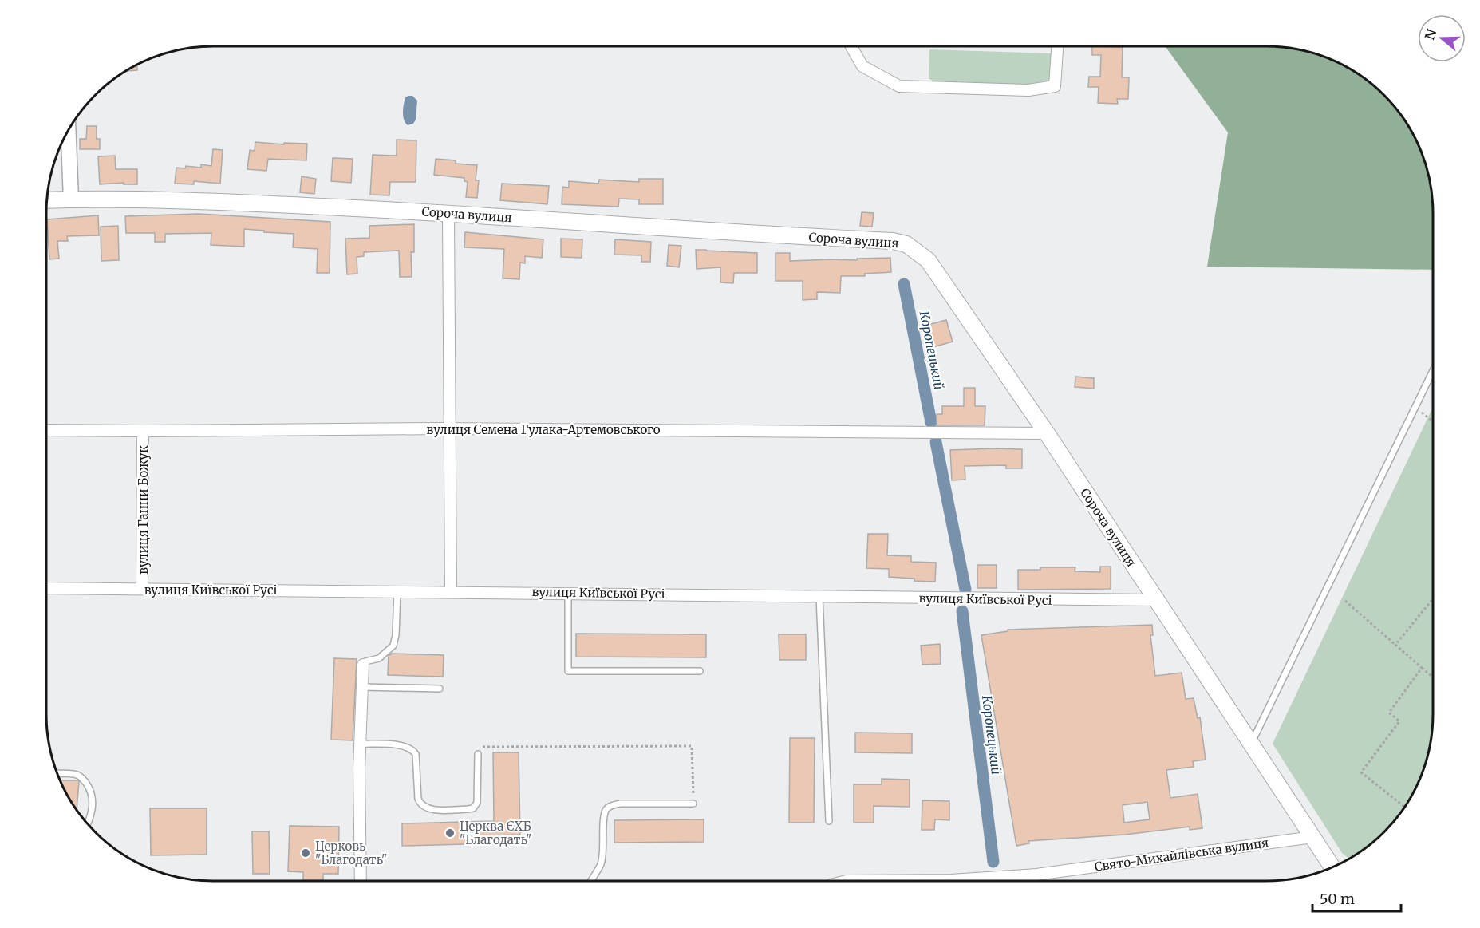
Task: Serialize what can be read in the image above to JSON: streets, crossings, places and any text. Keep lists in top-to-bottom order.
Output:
{
  "streets": {
    "main road": ["Сороча вулиця"],
    "street": [
      "вулиця Семена Гулака-Артемовського",
      "вулиця Ганни Божук",
      "вулиця Київської Русі",
      "Свято-Михайлівська вулиця"
    ]
  },
  "crossings": [
    ["Сороча вулиця", "вулиця Семена Гулака-Артемовського"],
    ["Сороча вулиця", "вулиця Київської Русі"],
    ["Сороча вулиця", "Свято-Михайлівська вулиця"],
    ["вулиця Семена Гулака-Артемовського", "вулиця Ганни Божук"],
    ["вулиця Ганни Божук", "вулиця Київської Русі"]
  ],
  "water": ["Коропецький"],
  "places": ["Церква ЄХБ \"Благодать\"", "Церковь \"Благодать\""],
  "scale_bar": "50 m",
  "north": "left"
}
